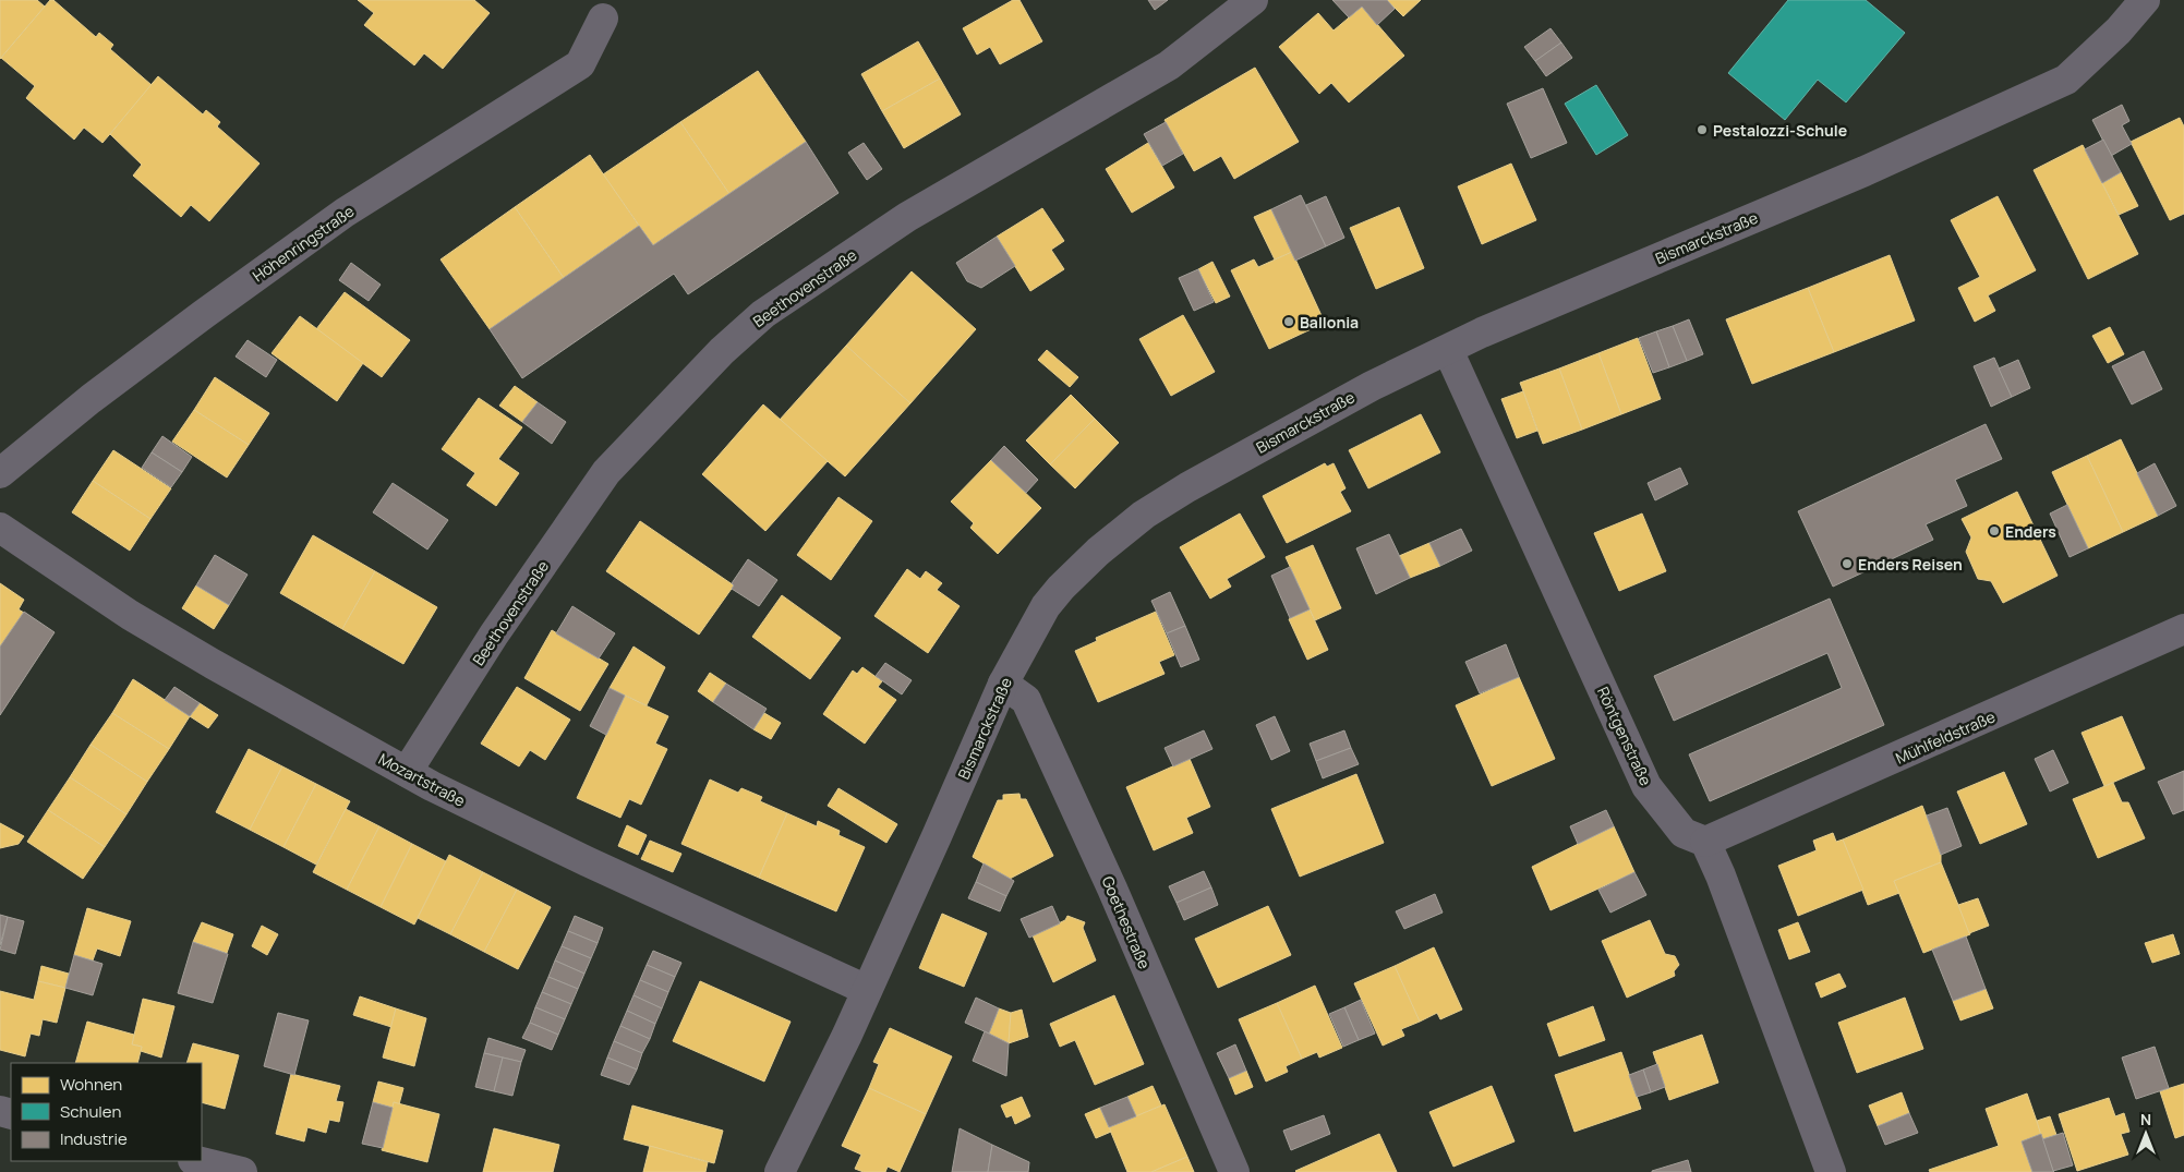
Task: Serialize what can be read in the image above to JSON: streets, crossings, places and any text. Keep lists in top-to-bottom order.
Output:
{
  "streets": {
    "street": [
      "Bismarckstraße",
      "Höhenringstraße",
      "Beethovenstraße",
      "Röntgenstraße",
      "Mühlfeldstraße",
      "Mozartstraße",
      "Goethestraße"
    ]
  },
  "crossings": [
    ["Bismarckstraße", "Röntgenstraße"],
    ["Bismarckstraße", "Mozartstraße"],
    ["Bismarckstraße", "Goethestraße"],
    ["Beethovenstraße", "Mozartstraße"],
    ["Röntgenstraße", "Mühlfeldstraße"]
  ],
  "places": [
    "Pestalozzi-Schule",
    "Ballonia",
    "Enders",
    "Enders Reisen"
  ],
  "legend": ["Wohnen", "Schulen", "Industrie"],
  "north": "top"
}
